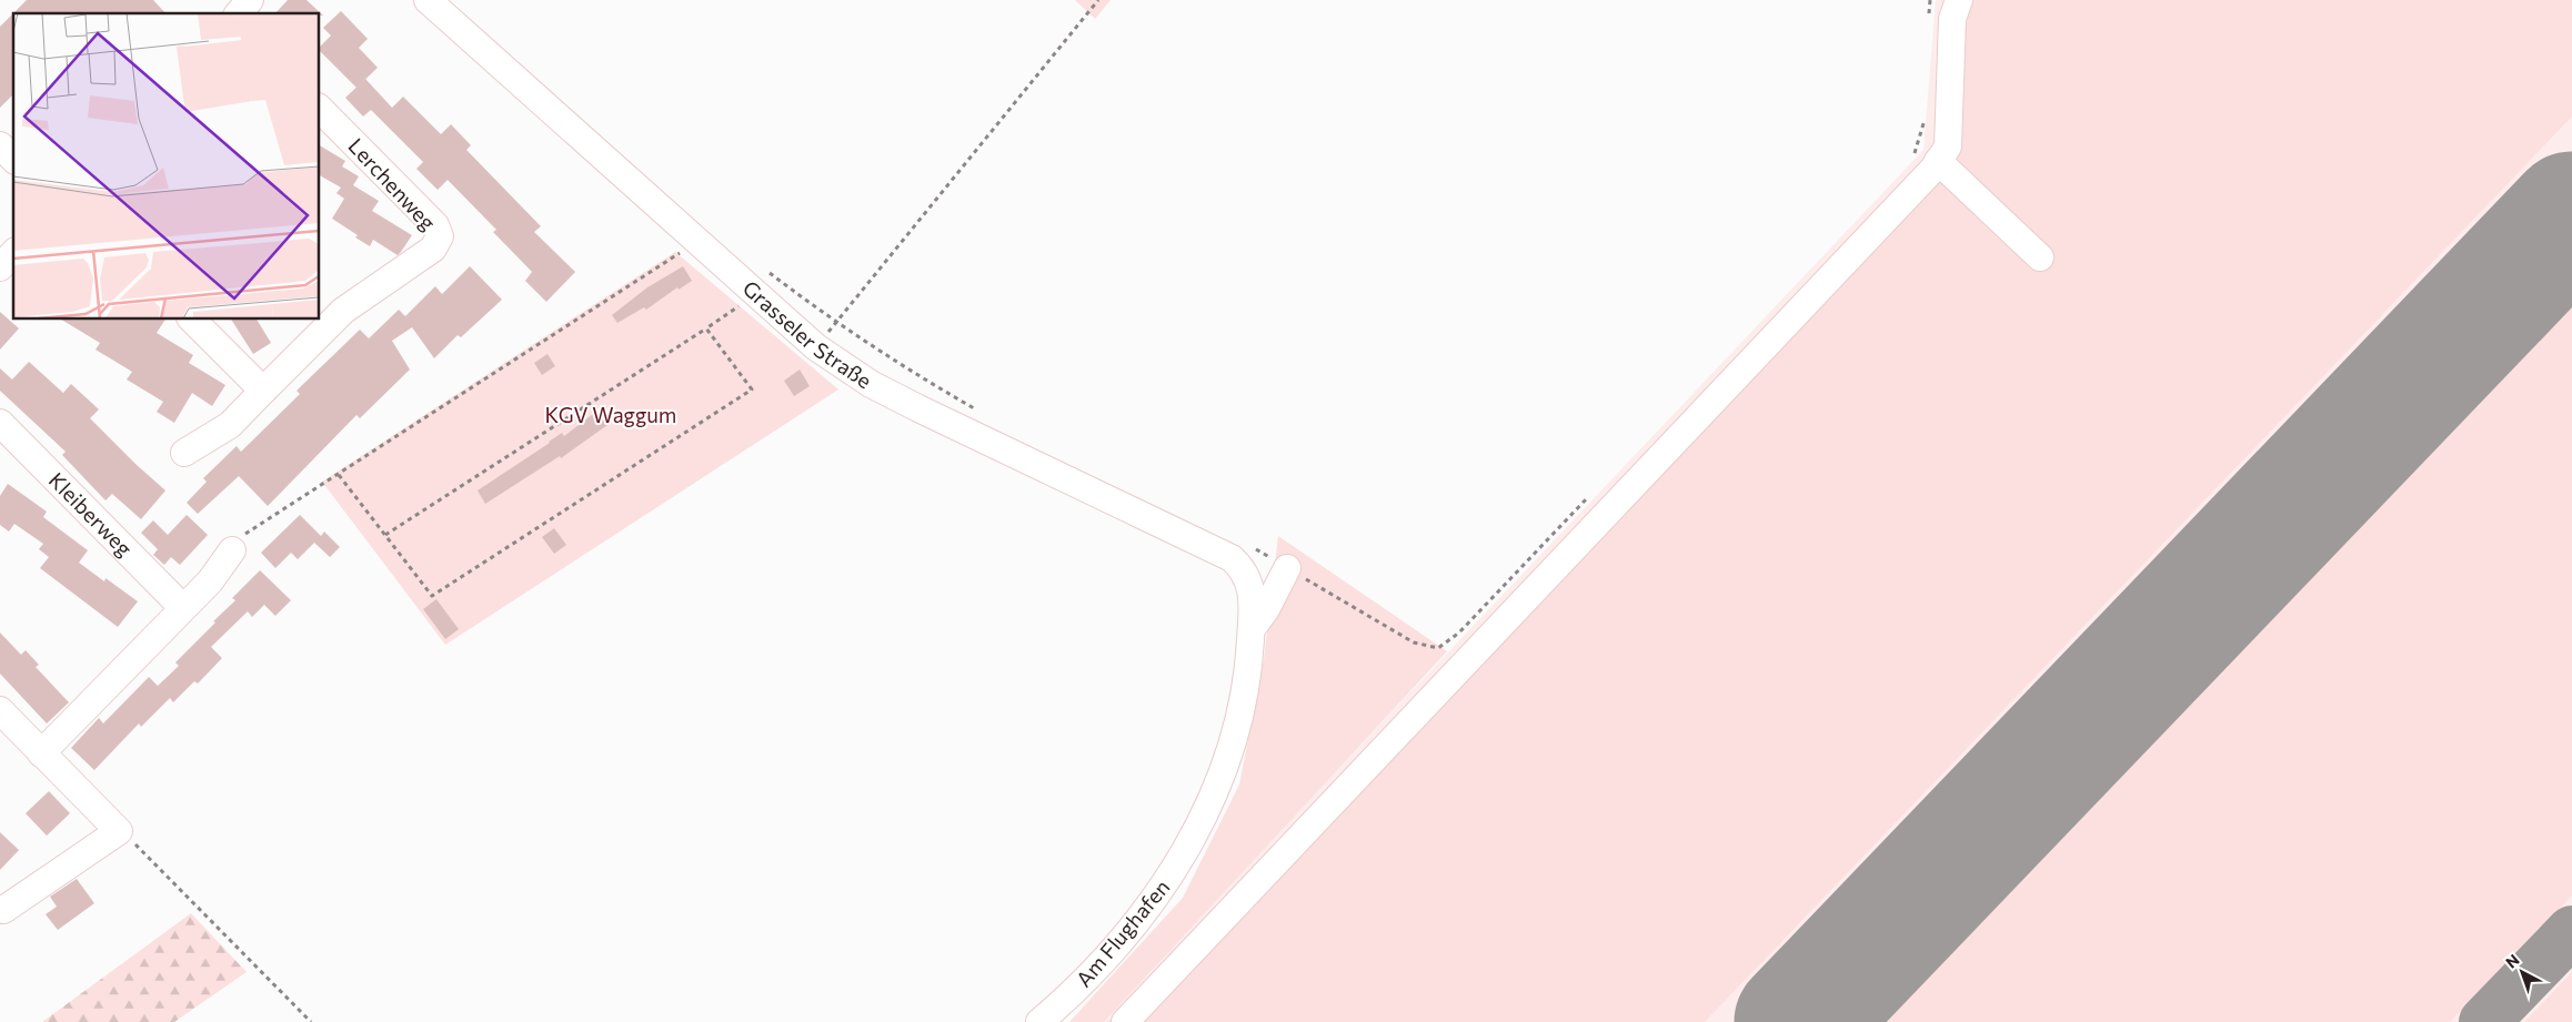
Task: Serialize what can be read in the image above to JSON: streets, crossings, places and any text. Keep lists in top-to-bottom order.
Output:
{
  "streets": {
    "street": [
      "Lerchenweg",
      "Grasseler Straße",
      "Kleiberweg",
      "Am Flughafen"
    ]
  },
  "crossings": [
    ["Grasseler Straße", "Am Flughafen"]
  ],
  "parks": ["KGV Waggum"],
  "north": "top left"
}
